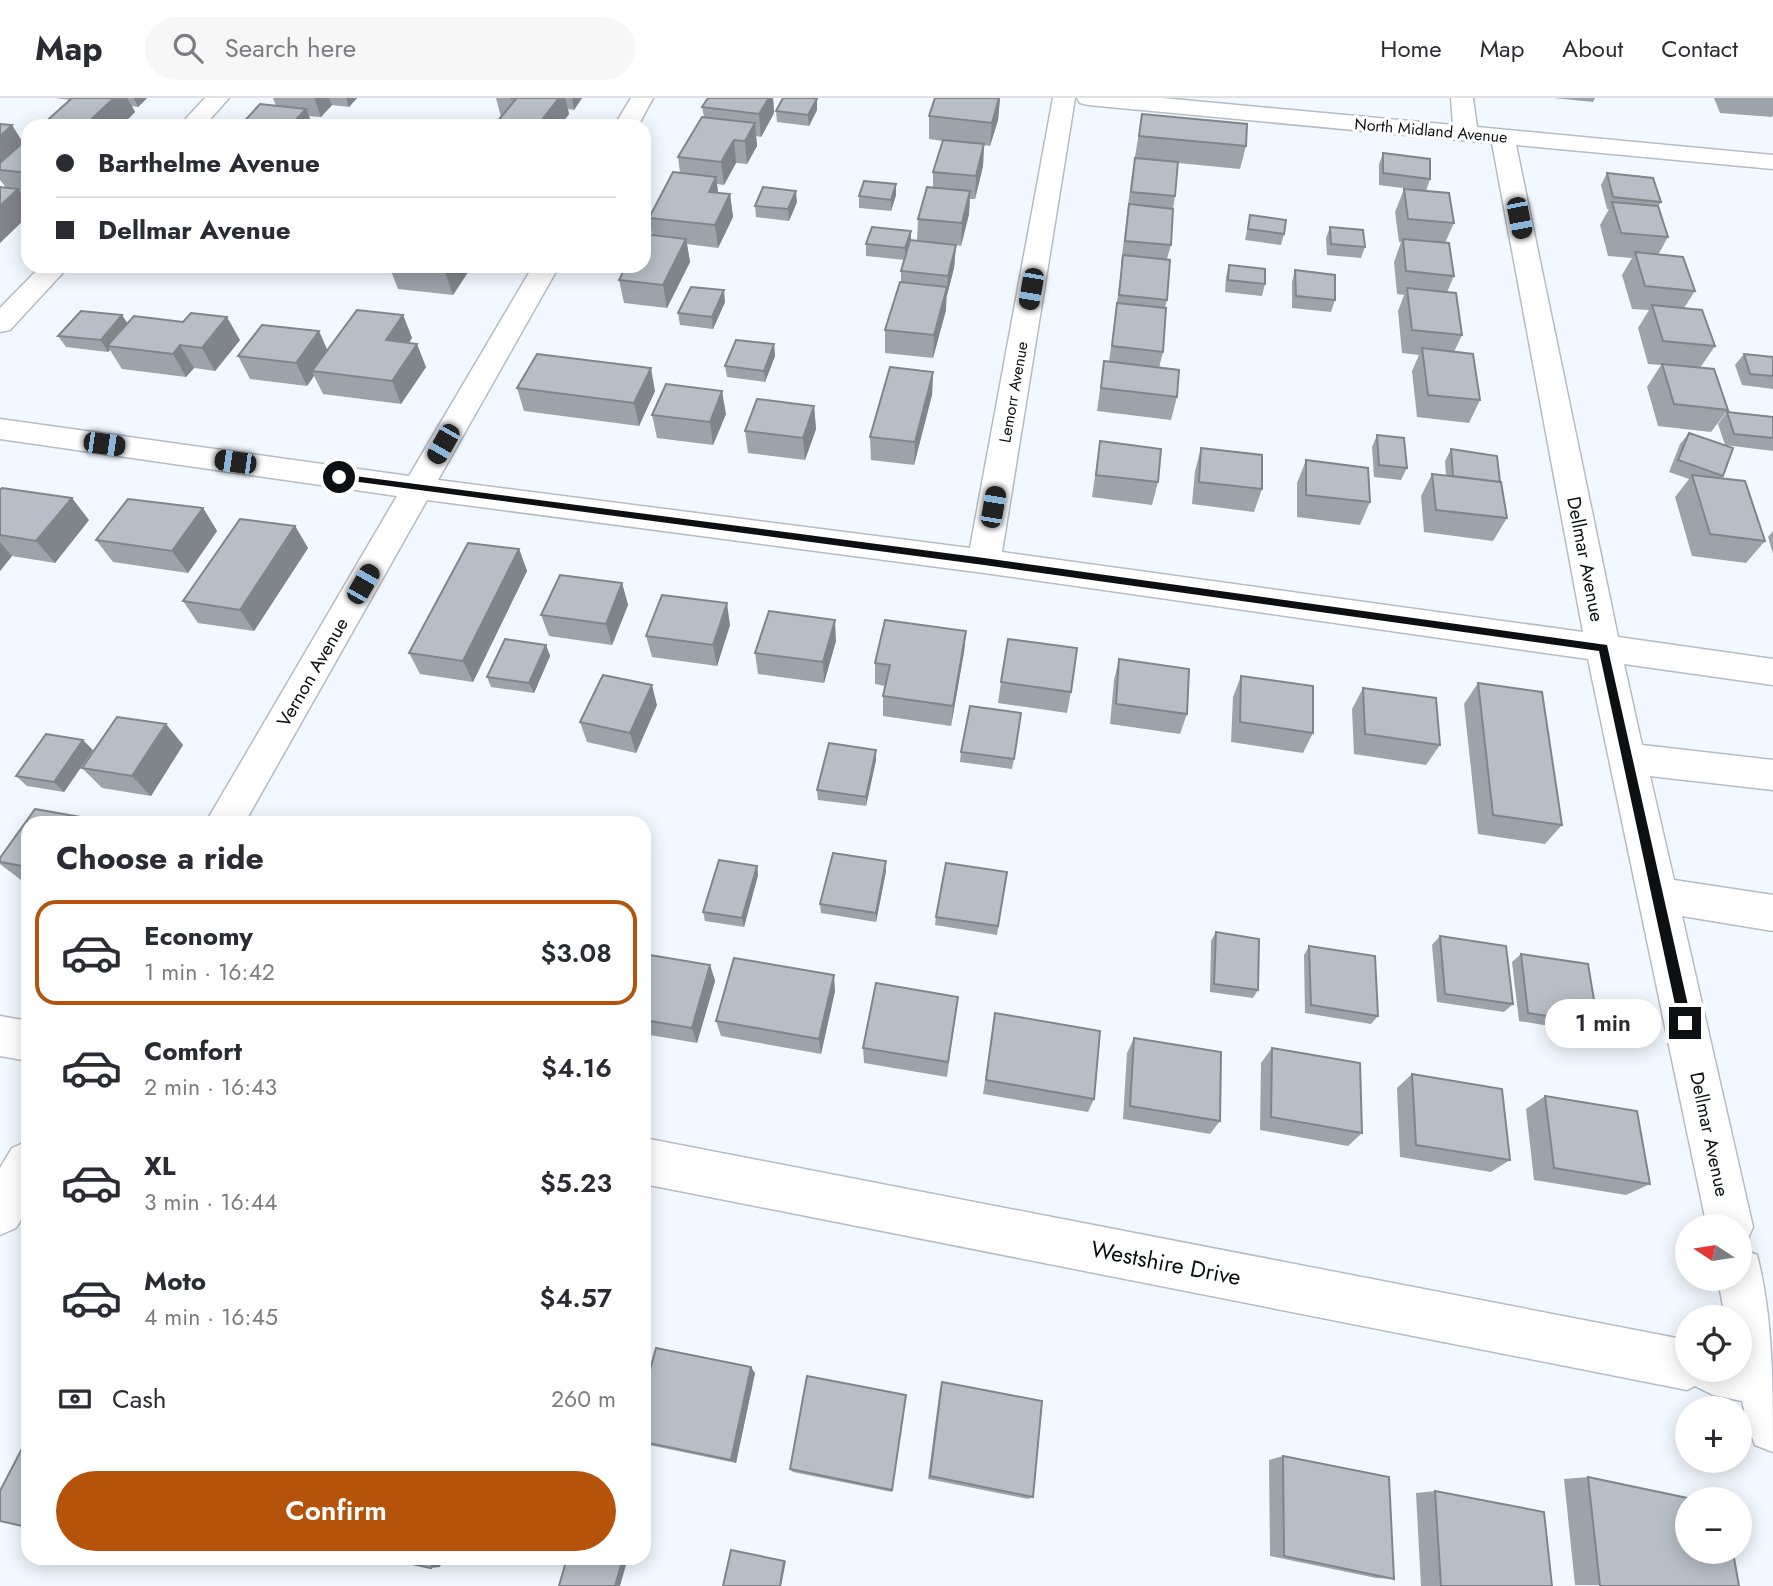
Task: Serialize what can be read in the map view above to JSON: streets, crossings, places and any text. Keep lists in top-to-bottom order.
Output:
{
  "streets": {
    "street": [
      "North Midland Avenue",
      "Lemorr Avenue",
      "Dellmar Avenue",
      "Vernon Avenue",
      "Westshire Drive"
    ]
  },
  "crossings": [
    ["North Midland Avenue", "Dellmar Avenue"]
  ],
  "north": "left",
  "page": {
    "header": "Map",
    "search": "Search here",
    "nav": [
      "Home",
      "Map",
      "About",
      "Contact"
    ],
    "banner": ["Barthelme Avenue", "Dellmar Avenue"],
    "heading": "Choose a ride",
    "list": [
      {
        "name": "Economy",
        "note": "1 min · 16:42",
        "value": "$3.08"
      },
      {
        "name": "Comfort",
        "note": "2 min · 16:43",
        "value": "$4.16"
      },
      {
        "name": "XL",
        "note": "3 min · 16:44",
        "value": "$5.23"
      },
      {
        "name": "Moto",
        "note": "4 min · 16:45",
        "value": "$4.57"
      }
    ],
    "bubble": "1 min",
    "map_buttons": ["+", "−"],
    "pay": ["Cash", "260 m"],
    "buttons": "Confirm"
  }
}
